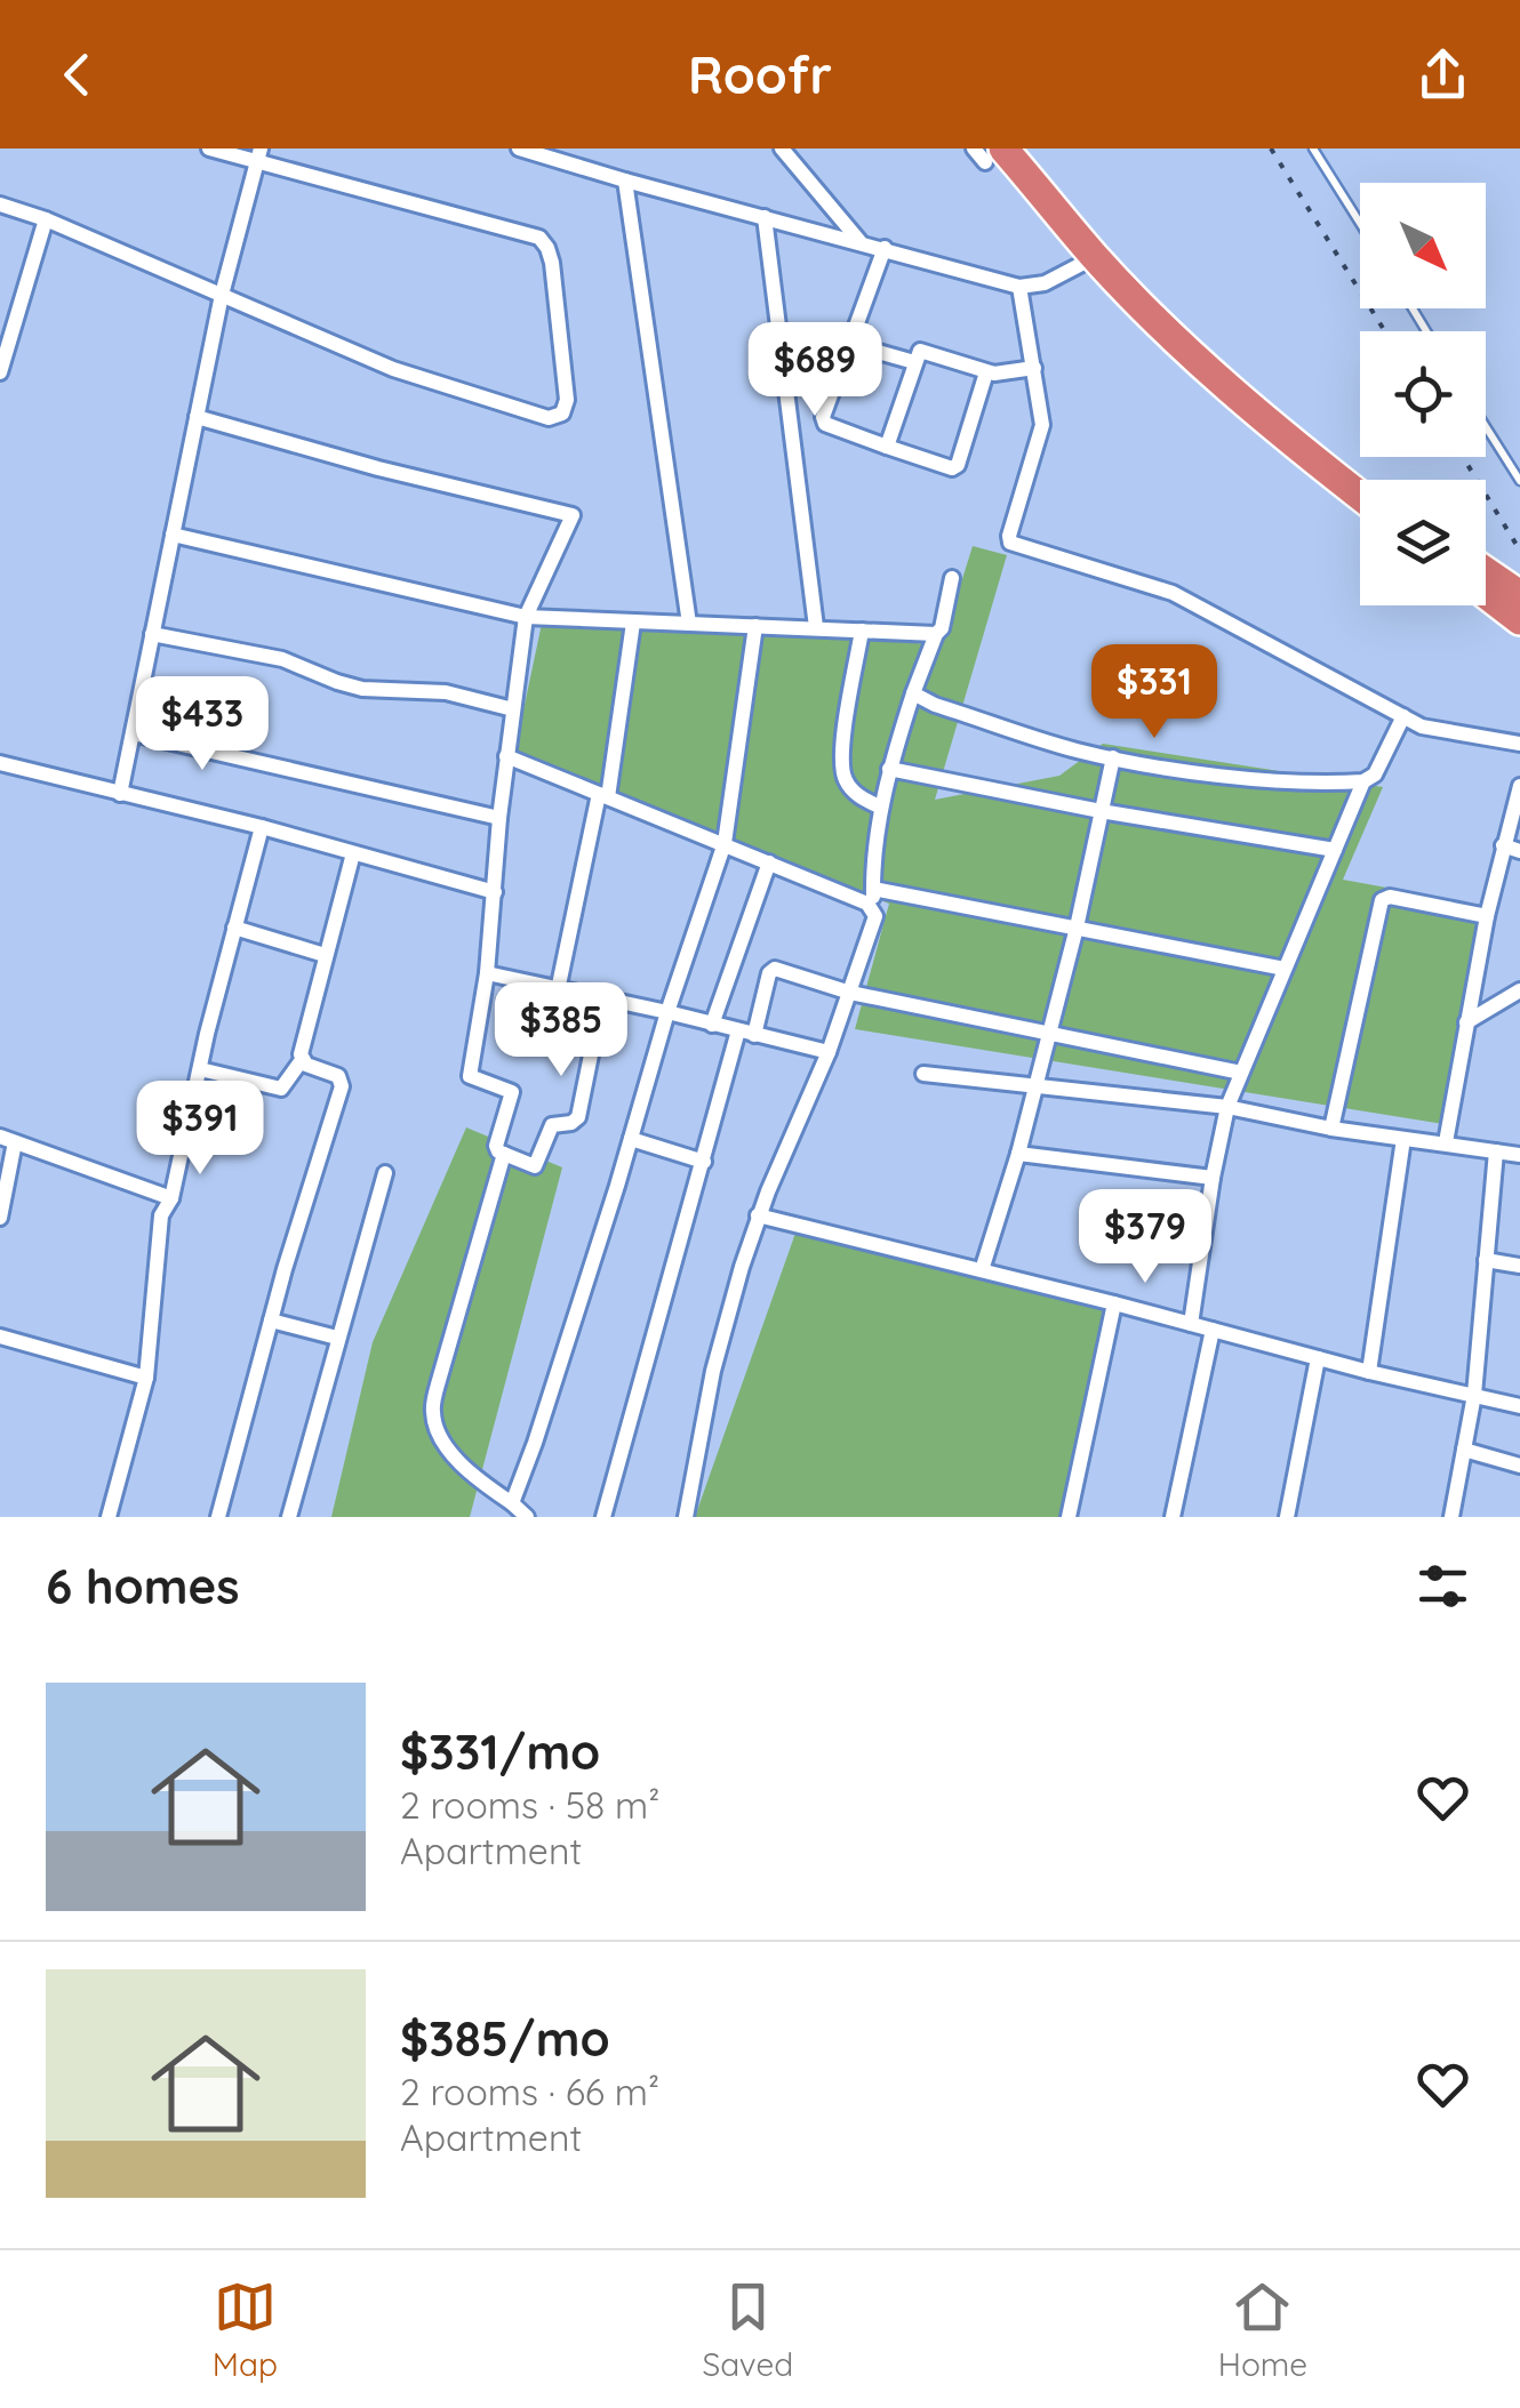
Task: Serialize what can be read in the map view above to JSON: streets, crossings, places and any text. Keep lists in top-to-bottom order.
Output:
{
  "north": "bottom right",
  "page": {
    "header": "Roofr",
    "price": [
      "$689",
      "$331",
      "$433",
      "$385",
      "$391",
      "$379"
    ],
    "heading": "6 homes",
    "list": [
      {
        "name": "$331/mo",
        "note": "2 rooms · 58 m² · Apartment"
      },
      {
        "name": "$385/mo",
        "note": "2 rooms · 66 m² · Apartment"
      }
    ],
    "tabs": ["Map", "Saved", "Home"]
  }
}
